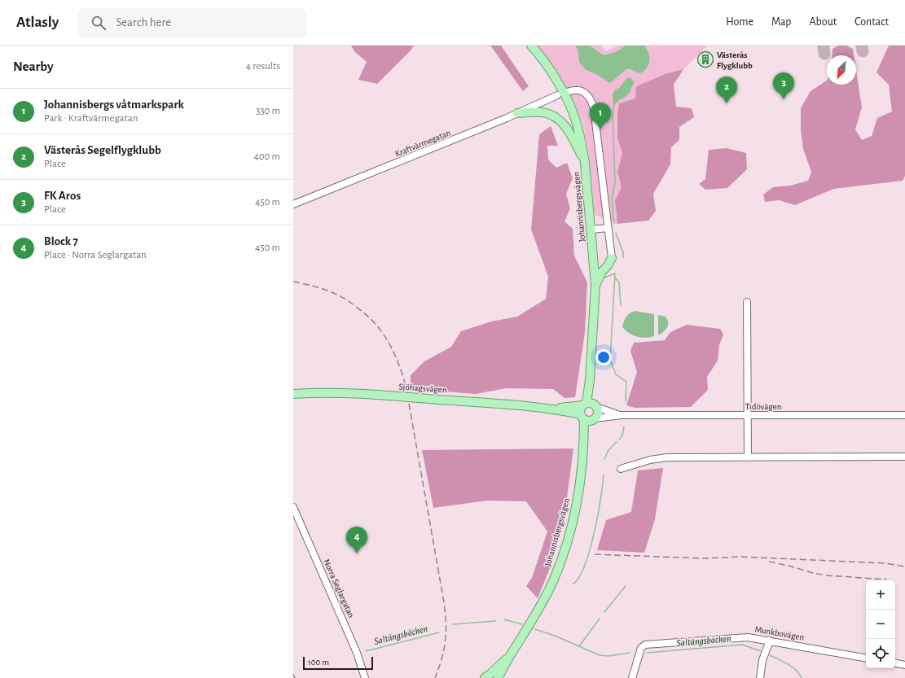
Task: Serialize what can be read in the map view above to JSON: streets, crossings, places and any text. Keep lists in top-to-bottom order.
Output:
{
  "streets": {
    "main road": ["Johannisbergsvägen", "Sjöhagsvägen"],
    "street": [
      "Kraftvärmegatan",
      "Tidövägen",
      "Norra Seglargatan",
      "Munkbovägen"
    ]
  },
  "crossings": [
    ["Johannisbergsvägen", "Sjöhagsvägen"],
    ["Johannisbergsvägen", "Tidövägen"],
    ["Sjöhagsvägen", "Tidövägen"]
  ],
  "water": ["Saltängsbäcken"],
  "places": {
    "building": ["Västerås Flygklubb"]
  },
  "scale_bar": "100 m",
  "north": "bottom left",
  "page": {
    "header": "Atlasly",
    "search": "Search here",
    "nav": [
      "Home",
      "Map",
      "About",
      "Contact"
    ],
    "heading": ["Nearby", "4 results"],
    "pins": [
      "3",
      "2",
      "1",
      "4"
    ],
    "list": [
      {
        "mark": "1",
        "name": "Johannisbergs våtmarkspark",
        "note": "Park · Kraftvärmegatan",
        "value": "330 m"
      },
      {
        "mark": "2",
        "name": "Västerås Segelflygklubb",
        "note": "Place",
        "value": "400 m"
      },
      {
        "mark": "3",
        "name": "FK Aros",
        "note": "Place",
        "value": "450 m"
      },
      {
        "mark": "4",
        "name": "Block 7",
        "note": "Place · Norra Seglargatan",
        "value": "450 m"
      }
    ],
    "map_buttons": ["+", "−"],
    "scale": "100 m"
  }
}
